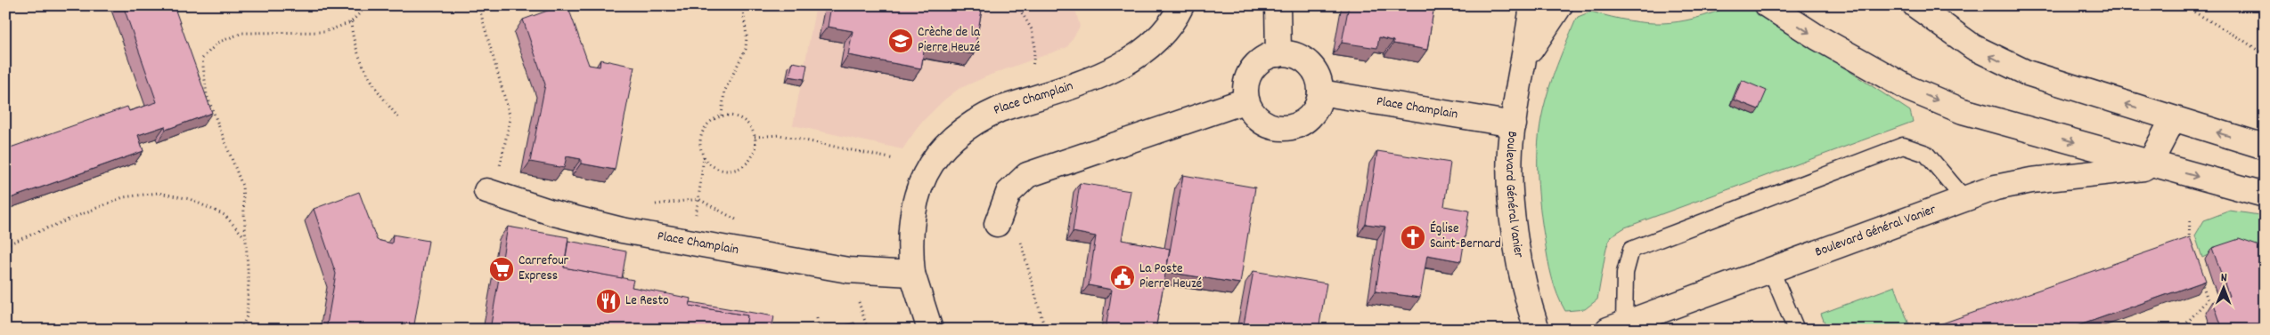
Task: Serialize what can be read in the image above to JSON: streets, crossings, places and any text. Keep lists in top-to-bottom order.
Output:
{
  "streets": {
    "street": ["Place Champlain", "Boulevard Général Vanier"]
  },
  "crossings": [
    ["Place Champlain", "Boulevard Général Vanier"]
  ],
  "places": {
    "school or university": ["Crèche de la Pierre Heuzé"],
    "church": ["Église Saint-Bernard"],
    "supermarket": ["Carrefour Express"],
    "public building": ["La Poste Pierre Heuzé"],
    "restaurant": ["Le Resto"]
  },
  "north": "top"
}
